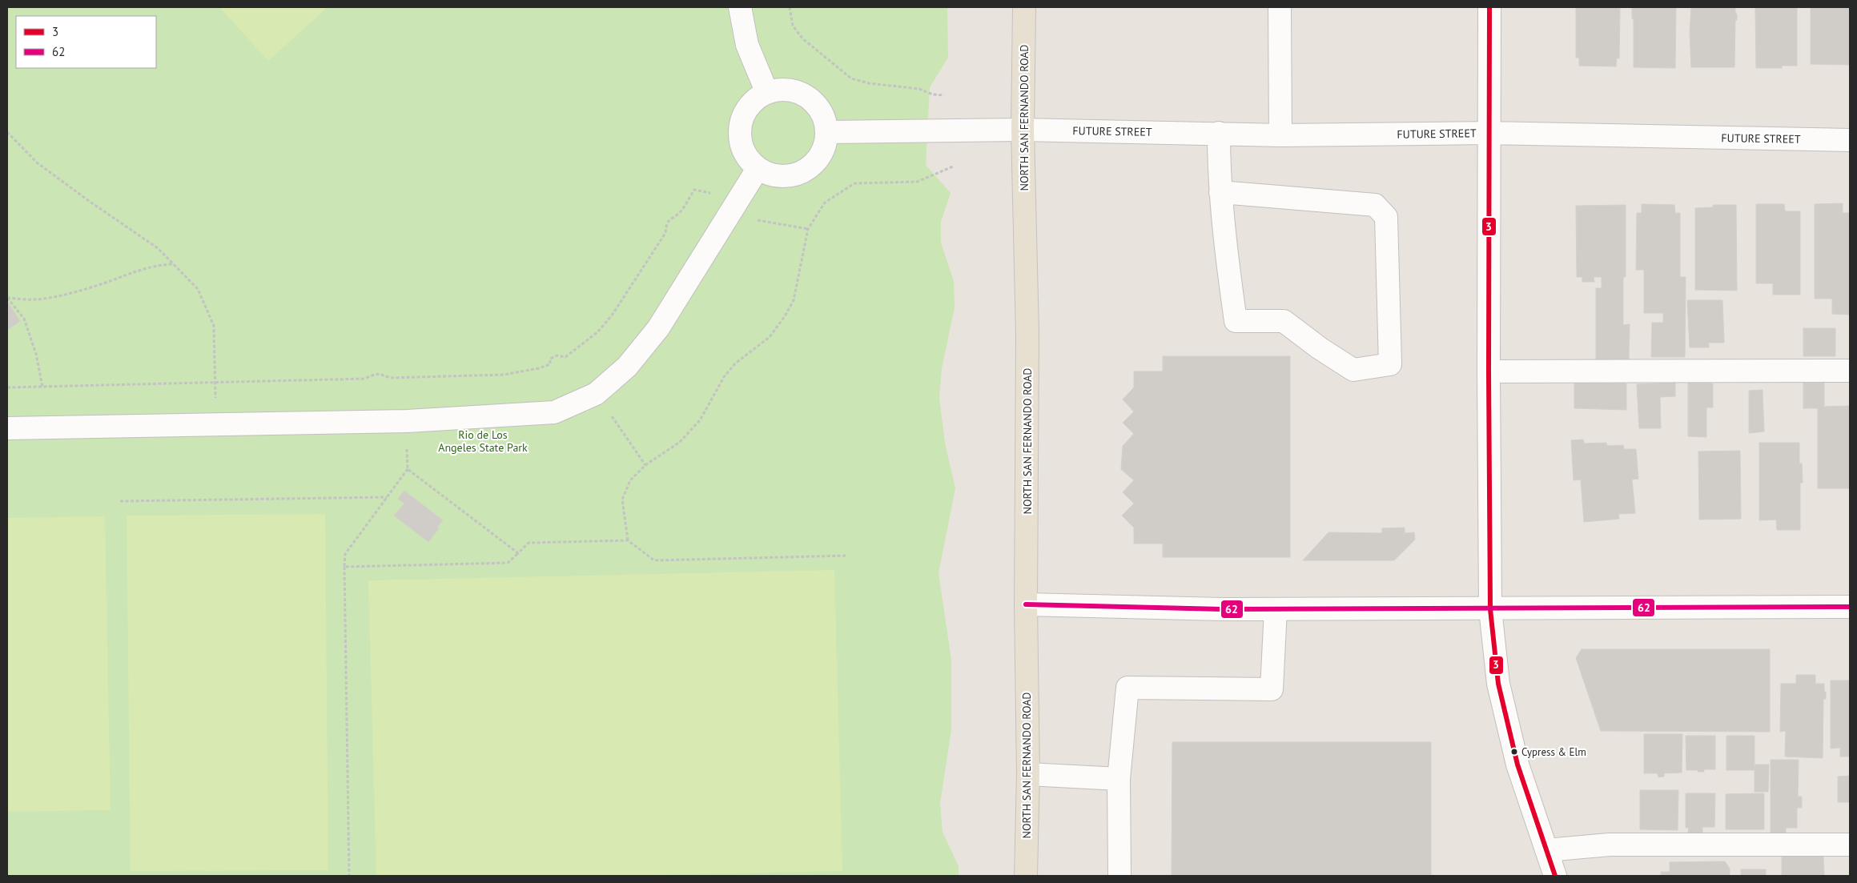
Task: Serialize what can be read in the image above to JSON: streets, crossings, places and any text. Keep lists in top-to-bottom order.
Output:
{
  "streets": {
    "main road": ["NORTH SAN FERNANDO ROAD"],
    "street": ["FUTURE STREET"]
  },
  "crossings": [
    ["NORTH SAN FERNANDO ROAD", "FUTURE STREET"]
  ],
  "parks": ["Rio de Los Angeles State Park"],
  "places": ["Cypress & Elm"],
  "lines": ["transit line 3", "transit line 62"],
  "legend": ["3", "62"]
}
